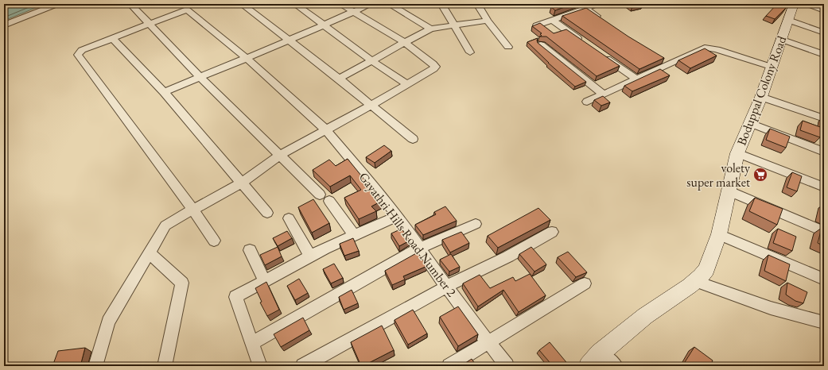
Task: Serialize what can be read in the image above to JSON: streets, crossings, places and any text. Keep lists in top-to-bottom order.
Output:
{
  "streets": {
    "street": ["Boduppal Colony Road", "Gayathri Hills Road Number 2"]
  },
  "places": {
    "supermarket": ["volety super market"]
  }
}
